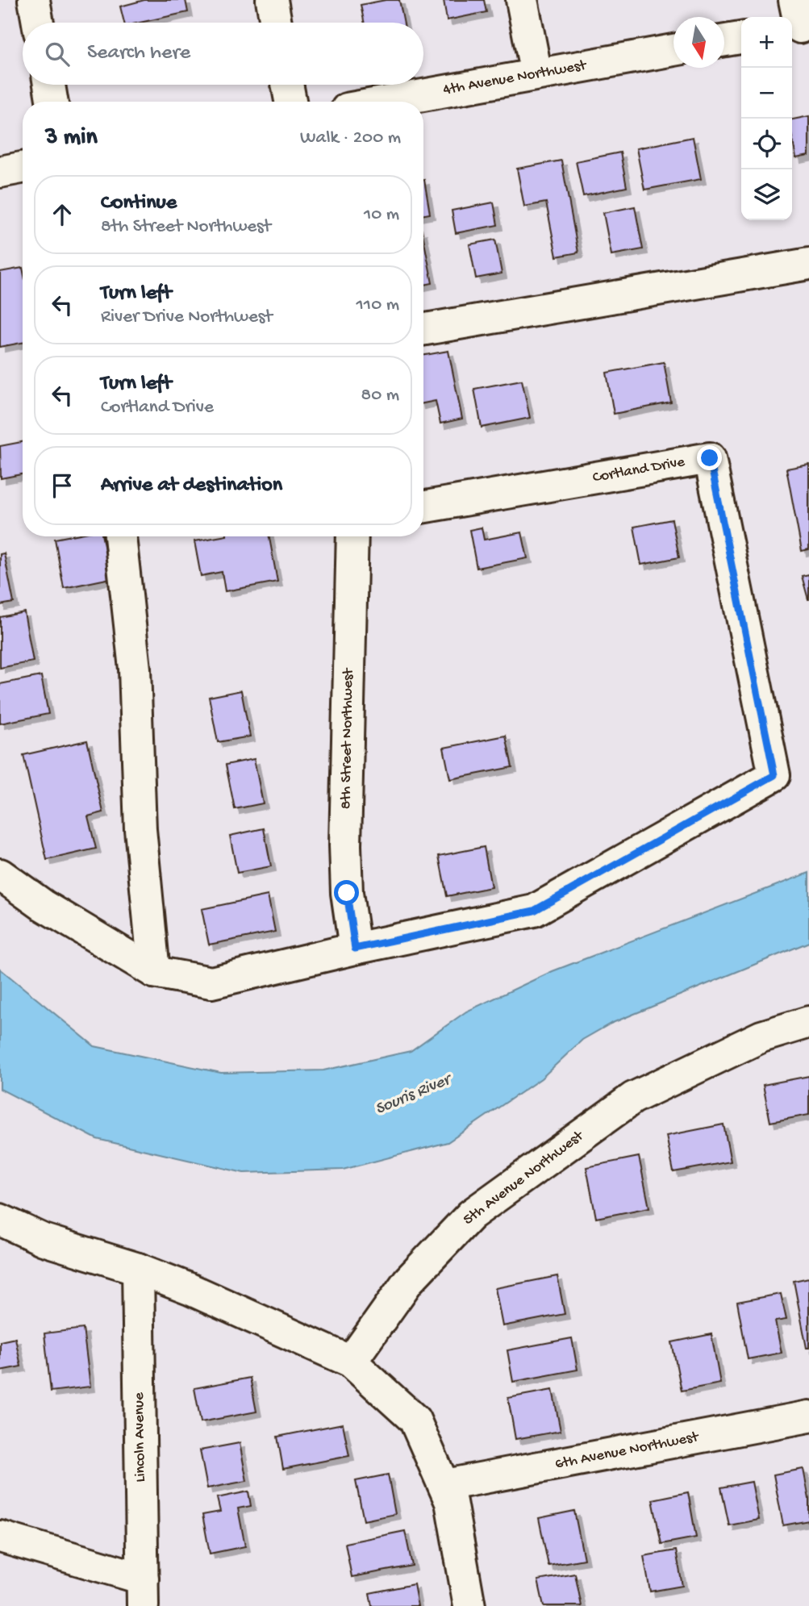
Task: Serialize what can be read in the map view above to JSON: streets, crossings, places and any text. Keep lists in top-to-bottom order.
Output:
{
  "streets": {
    "street": [
      "4th Avenue Northwest",
      "Cortland Drive",
      "8th Street Northwest",
      "5th Avenue Northwest",
      "Lincoln Avenue",
      "6th Avenue Northwest"
    ]
  },
  "crossings": [
    ["Cortland Drive", "8th Street Northwest"]
  ],
  "water": ["Souris River"],
  "north": "bottom",
  "page": {
    "map_buttons": ["+", "−"],
    "search": "Search here",
    "heading": ["3 min", "Walk · 200 m"],
    "list": [
      ["Continue", "8th Street Northwest", "10 m"],
      ["Turn left", "River Drive Northwest", "110 m"],
      ["Turn left", "Cortland Drive", "80 m"],
      "Arrive at destination"
    ]
  }
}
